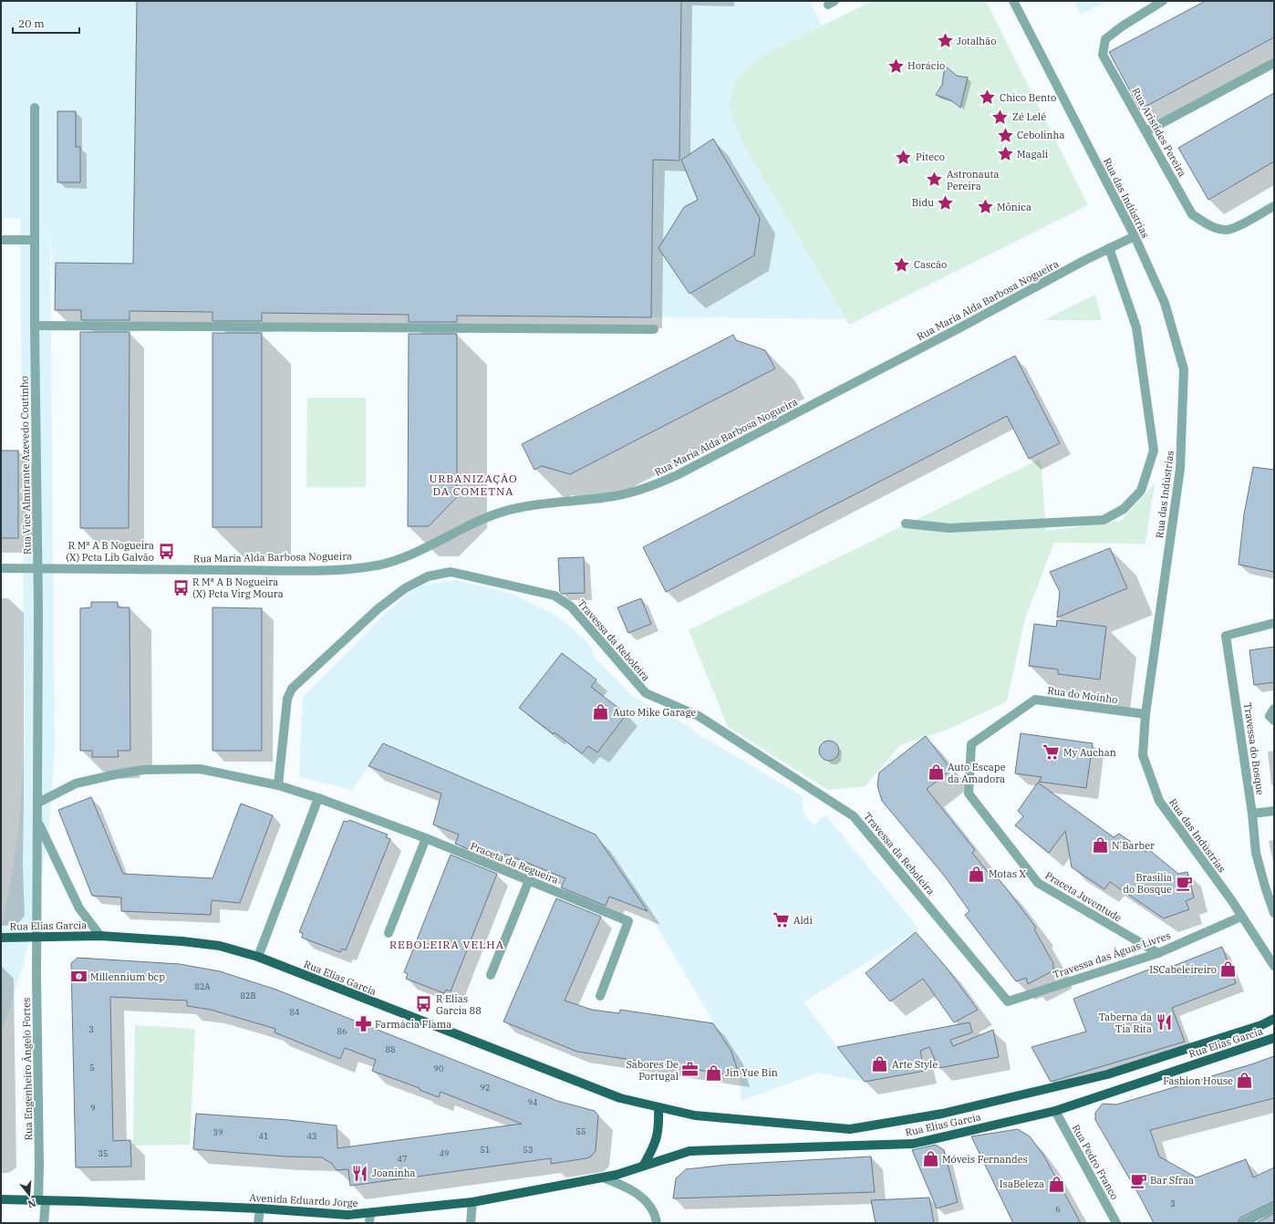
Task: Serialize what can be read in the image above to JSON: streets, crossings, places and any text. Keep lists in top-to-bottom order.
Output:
{
  "streets": {
    "main road": ["Rua Elias Garcia", "Avenida Eduardo Jorge"],
    "street": [
      "Rua Aristides Pereira",
      "Rua das Indústrias",
      "Rua Maria Alda Barbosa Nogueira",
      "Rua Vice Almirante Azevedo Coutinho",
      "Travessa da Reboleira",
      "Rua do Moinho",
      "Travessa do Bosque",
      "Praceta da Regueira",
      "Praceta Juventude",
      "Travessa das Águas Livres",
      "Rua Engenheiro Ângelo Fortes",
      "Rua Pedro Franco"
    ]
  },
  "crossings": [
    ["Rua das Indústrias", "Rua Maria Alda Barbosa Nogueira"],
    ["Rua das Indústrias", "Rua do Moinho"],
    ["Rua das Indústrias", "Travessa das Águas Livres"],
    ["Rua Maria Alda Barbosa Nogueira", "Rua Vice Almirante Azevedo Coutinho"],
    ["Rua Vice Almirante Azevedo Coutinho", "Praceta da Regueira"],
    ["Rua Vice Almirante Azevedo Coutinho", "Rua Elias Garcia"],
    ["Rua Vice Almirante Azevedo Coutinho", "Rua Engenheiro Ângelo Fortes"],
    ["Travessa da Reboleira", "Praceta da Regueira"],
    ["Travessa da Reboleira", "Travessa das Águas Livres"],
    ["Rua do Moinho", "Praceta Juventude"],
    ["Praceta Juventude", "Travessa das Águas Livres"],
    ["Rua Elias Garcia", "Rua Engenheiro Ângelo Fortes"],
    ["Rua Elias Garcia", "Rua Pedro Franco"],
    ["Rua Elias Garcia", "Avenida Eduardo Jorge"],
    ["Rua Engenheiro Ângelo Fortes", "Avenida Eduardo Jorge"]
  ],
  "districts": ["URBANIZAÇÃO DA COMETNA", "REBOLEIRA VELHA"],
  "places": {
    "place": [
      "Jotalhão",
      "Horácio",
      "Chico Bento",
      "Zé Lelé",
      "Cebolinha",
      "Magali",
      "Piteco",
      "Astronauta Pereira",
      "Bidu",
      "Mônica",
      "Cascão"
    ],
    "bus stop": ["R Mª A B Nogueira (X) Pcta Lib Galvão", "R Mª A B Nogueira (X) Pcta Virg Moura", "R Elias Garcia 88"],
    "shop": [
      "Auto Mike Garage",
      "Auto Escape da Amadora",
      "N'Barber",
      "Motas X",
      "ISCabeleireiro",
      "Arte Style",
      "Jin Yue Bin",
      "Fashion House",
      "Móveis Fernandes",
      "IsaBeleza"
    ],
    "supermarket": ["My Auchan", "Aldi"],
    "cafe": ["Brasilia do Bosque", "Bar Sfraa"],
    "bank": ["Millennium bcp"],
    "restaurant": ["Taberna da Tia Rita", "Joaninha"],
    "pharmacy": ["Farmácia Flama"],
    "office": ["Sabores De Portugal"]
  },
  "house_numbers": [
    "82A",
    "82B",
    "84",
    "3",
    "86",
    "88",
    "5",
    "90",
    "92",
    "94",
    "9",
    "55",
    "39",
    "41",
    "43",
    "51",
    "53",
    "35",
    "49",
    "47",
    "3",
    "6"
  ],
  "scale_bar": "20 m",
  "north": "bottom"
}
